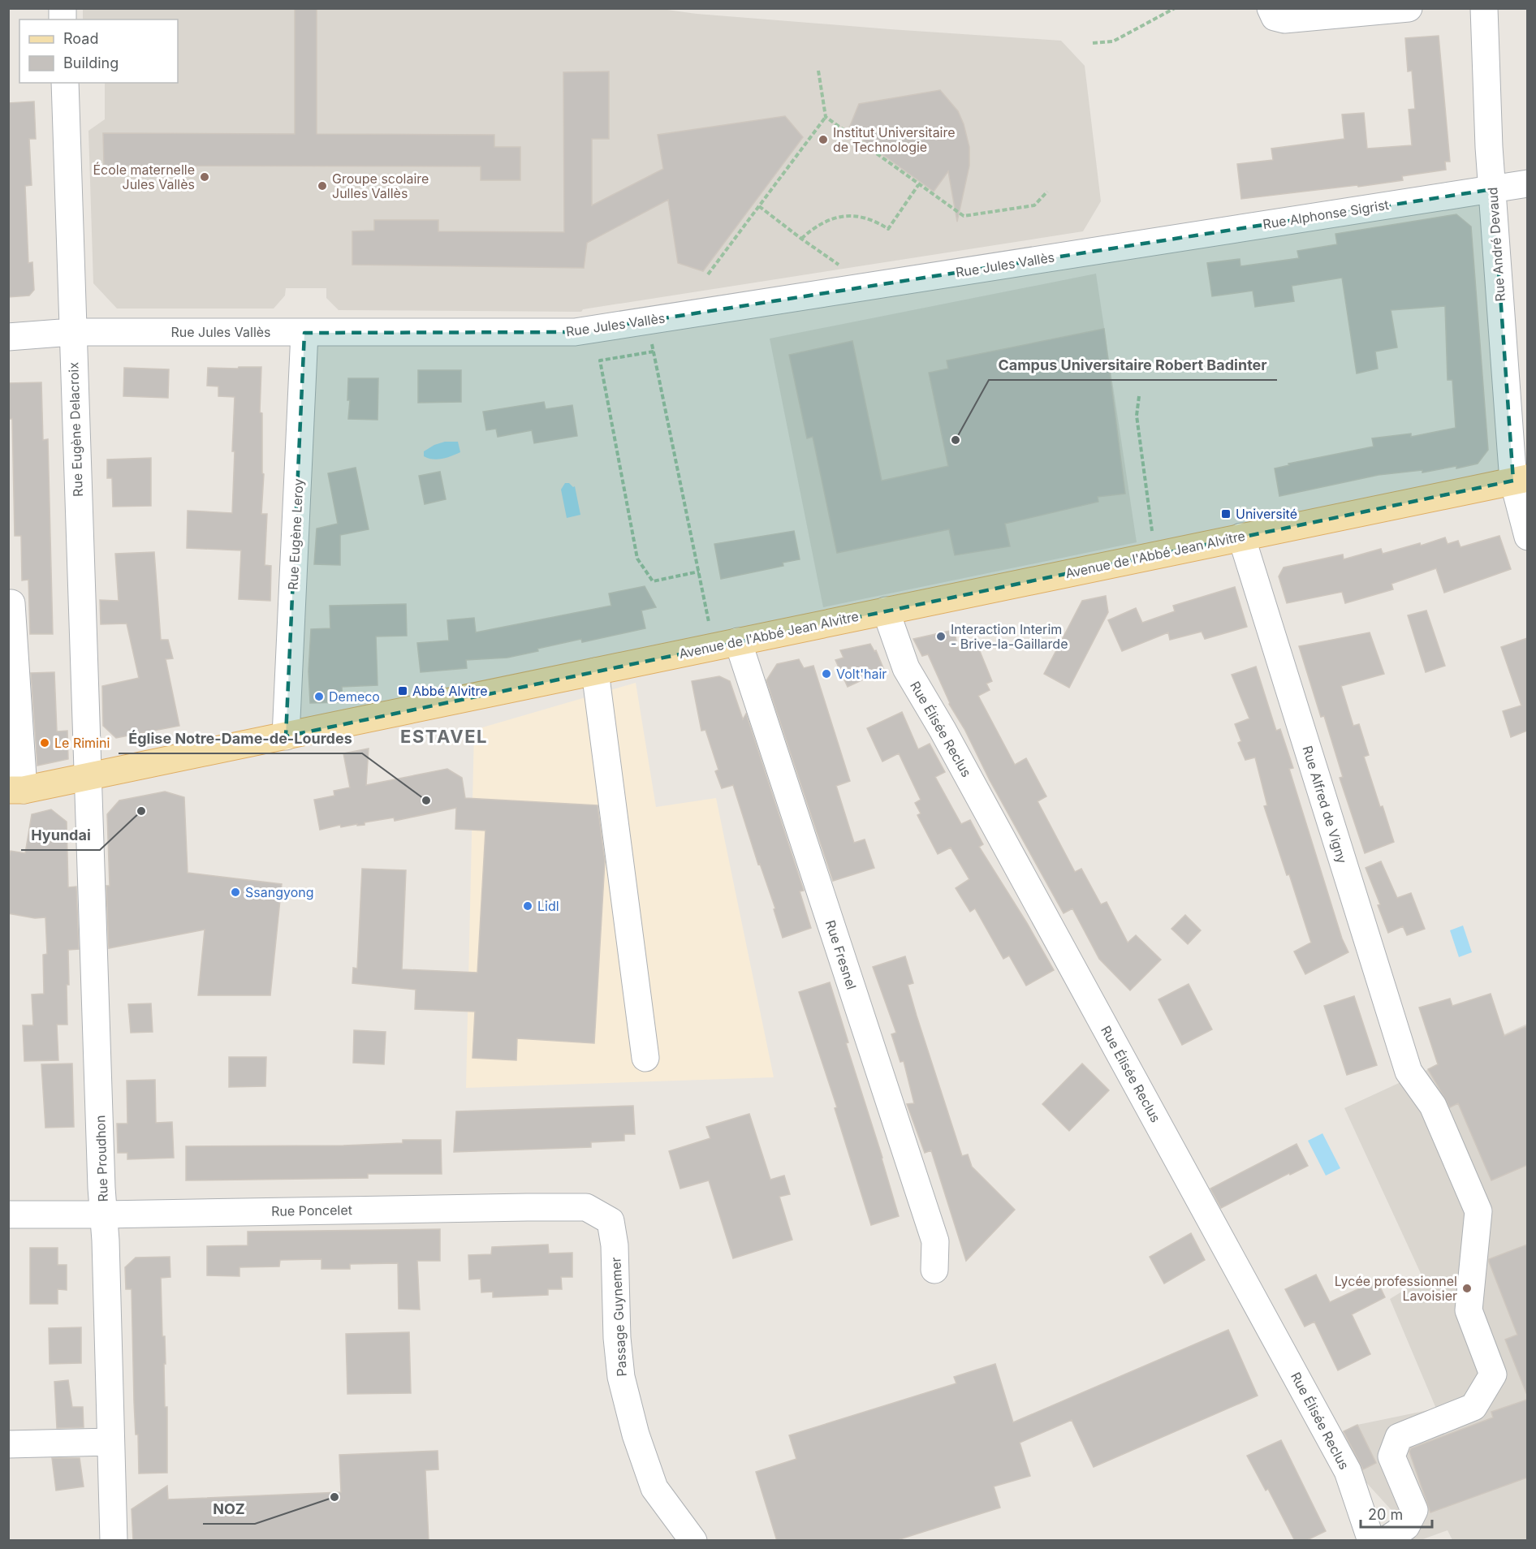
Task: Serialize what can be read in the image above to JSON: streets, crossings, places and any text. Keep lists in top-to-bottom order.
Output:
{
  "streets": {
    "main road": ["Avenue de l'Abbé Jean Alvitre"],
    "street": [
      "Rue Alphonse Sigrist",
      "Rue André Devaud",
      "Rue Jules Vallès",
      "Rue Eugène Delacroix",
      "Rue Eugène Leroy",
      "Rue Élisée Reclus",
      "Rue Alfred de Vigny",
      "Rue Fresnel",
      "Rue Proudhon",
      "Rue Poncelet",
      "Passage Guynemer"
    ]
  },
  "crossings": [
    ["Rue Alphonse Sigrist", "Rue André Devaud"],
    ["Rue Alphonse Sigrist", "Rue Jules Vallès"],
    ["Rue André Devaud", "Avenue de l'Abbé Jean Alvitre"],
    ["Rue Jules Vallès", "Rue Eugène Delacroix"],
    ["Rue Jules Vallès", "Rue Eugène Leroy"],
    ["Rue Eugène Delacroix", "Avenue de l'Abbé Jean Alvitre"],
    ["Rue Eugène Delacroix", "Rue Proudhon"],
    ["Rue Eugène Leroy", "Avenue de l'Abbé Jean Alvitre"],
    ["Avenue de l'Abbé Jean Alvitre", "Rue Élisée Reclus"],
    ["Avenue de l'Abbé Jean Alvitre", "Rue Alfred de Vigny"],
    ["Avenue de l'Abbé Jean Alvitre", "Rue Fresnel"],
    ["Avenue de l'Abbé Jean Alvitre", "Rue Proudhon"],
    ["Rue Proudhon", "Rue Poncelet"],
    ["Rue Poncelet", "Passage Guynemer"]
  ],
  "districts": ["ESTAVEL"],
  "places": {
    "other": [
      "Institut Universitaire de Technologie",
      "École maternelle Jules Vallès",
      "Groupe scolaire Julles Vallès",
      "Campus Universitaire Robert Badinter",
      "Interaction Interim - Brive-la-Gaillarde",
      "Volt'hair",
      "Demeco",
      "Le Rimini",
      "Église Notre-Dame-de-Lourdes",
      "Hyundai",
      "Ssangyong",
      "Lidl",
      "Lycée professionnel Lavoisier",
      "NOZ"
    ],
    "transit": ["Université", "Abbé Alvitre"]
  },
  "legend": ["Road", "Building"],
  "scale_bar": "20 m"
}
